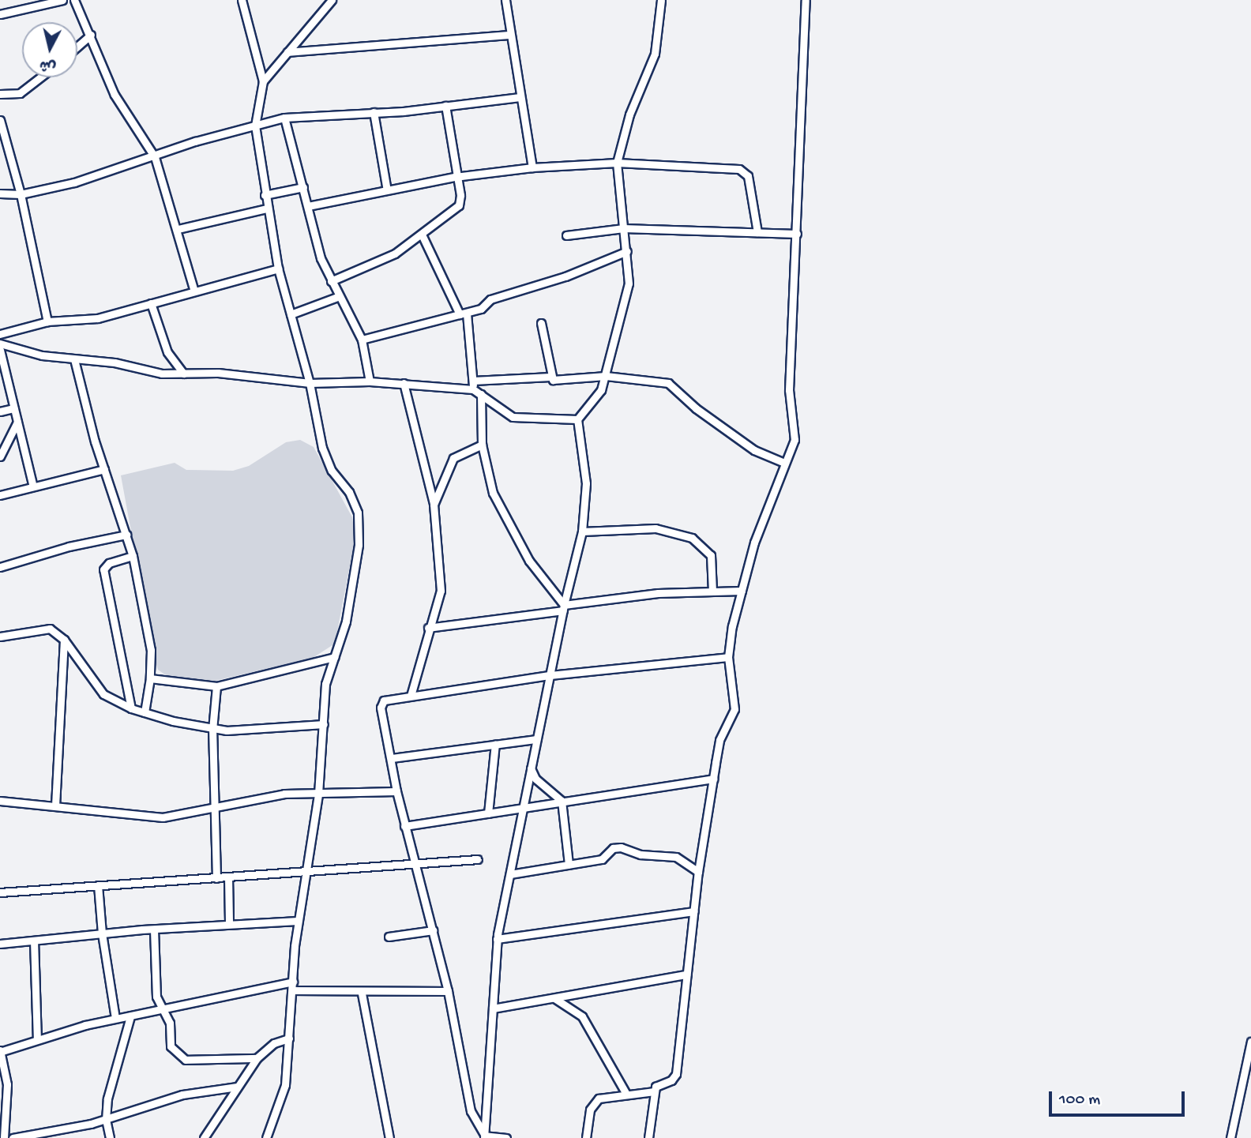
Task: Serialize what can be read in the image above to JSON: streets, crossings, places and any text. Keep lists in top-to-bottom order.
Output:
{
  "scale_bar": "100 m",
  "north": "bottom"
}
